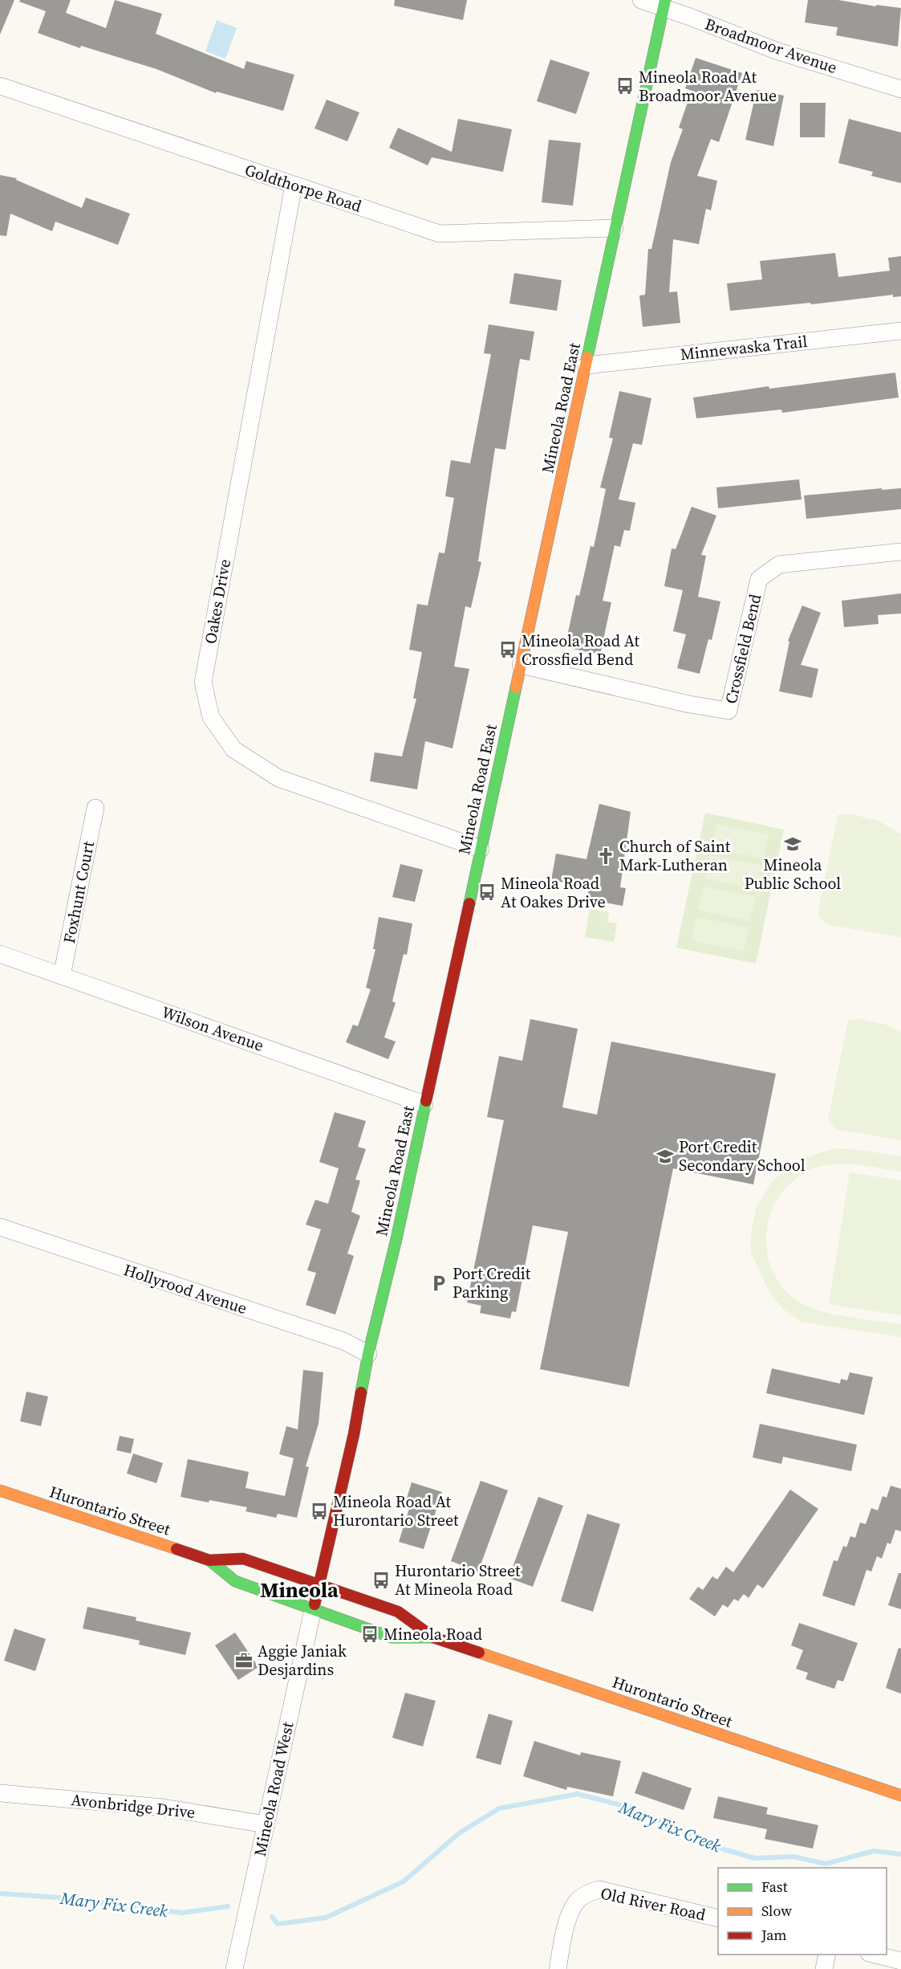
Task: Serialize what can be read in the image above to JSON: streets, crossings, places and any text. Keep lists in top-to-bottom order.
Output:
{
  "streets": {
    "street": [
      "Broadmoor Avenue",
      "Goldthorpe Road",
      "Minnewaska Trail",
      "Mineola Road East",
      "Oakes Drive",
      "Crossfield Bend",
      "Foxhunt Court",
      "Wilson Avenue",
      "Hollyrood Avenue",
      "Hurontario Street",
      "Mineola Road West",
      "Avonbridge Drive",
      "Old River Road"
    ]
  },
  "crossings": [
    ["Broadmoor Avenue", "Mineola Road East"],
    ["Goldthorpe Road", "Mineola Road East"],
    ["Goldthorpe Road", "Oakes Drive"],
    ["Minnewaska Trail", "Mineola Road East"],
    ["Mineola Road East", "Oakes Drive"],
    ["Mineola Road East", "Crossfield Bend"],
    ["Mineola Road East", "Wilson Avenue"],
    ["Mineola Road East", "Hollyrood Avenue"],
    ["Mineola Road East", "Hurontario Street"],
    ["Foxhunt Court", "Wilson Avenue"],
    ["Hurontario Street", "Mineola Road West"],
    ["Mineola Road West", "Avonbridge Drive"]
  ],
  "districts": ["Mineola"],
  "water": ["Mary Fix Creek"],
  "places": {
    "bus stop": [
      "Mineola Road At Broadmoor Avenue",
      "Mineola Road At Crossfield Bend",
      "Mineola Road At Oakes Drive",
      "Mineola Road At Hurontario Street",
      "Hurontario Street At Mineola Road",
      "Mineola Road"
    ],
    "school or university": ["Mineola Public School", "Port Credit Secondary School"],
    "church": ["Church of Saint Mark-Lutheran"],
    "parking": ["Port Credit Parking"],
    "office": ["Aggie Janiak Desjardins"]
  },
  "legend": ["Fast", "Slow", "Jam"]
}
